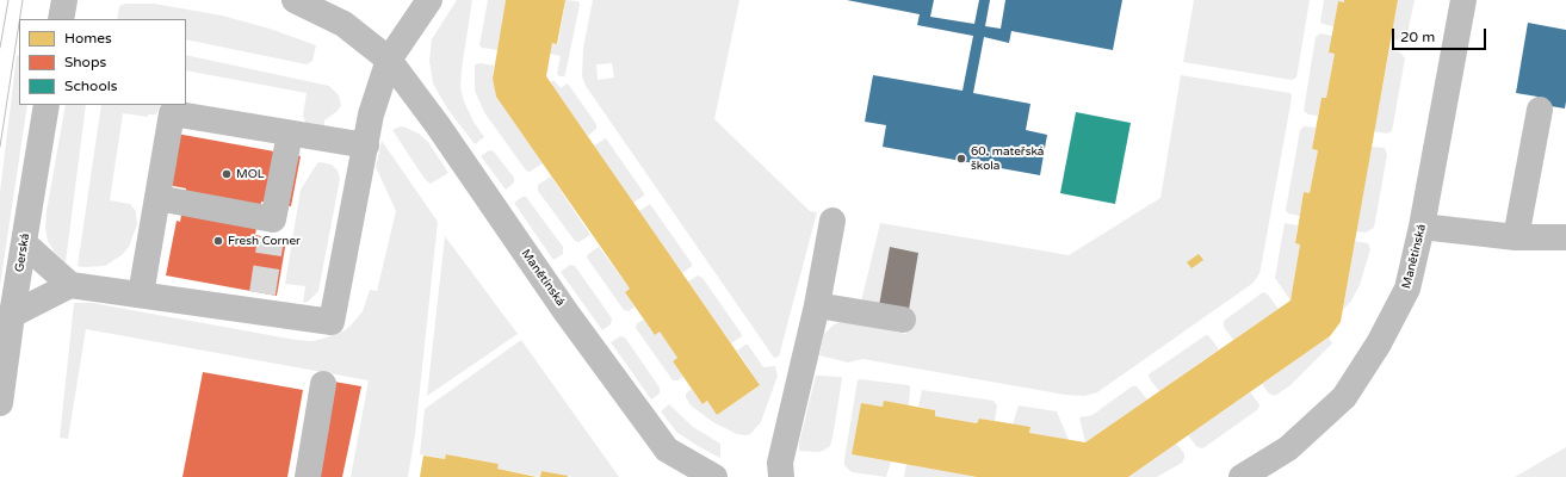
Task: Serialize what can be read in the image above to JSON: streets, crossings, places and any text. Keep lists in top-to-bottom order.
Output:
{
  "streets": {
    "street": ["Gerská", "Manětínská"]
  },
  "places": ["60. mateřská škola", "MOL", "Fresh Corner"],
  "legend": ["Homes", "Shops", "Schools"],
  "scale_bar": "20 m"
}
